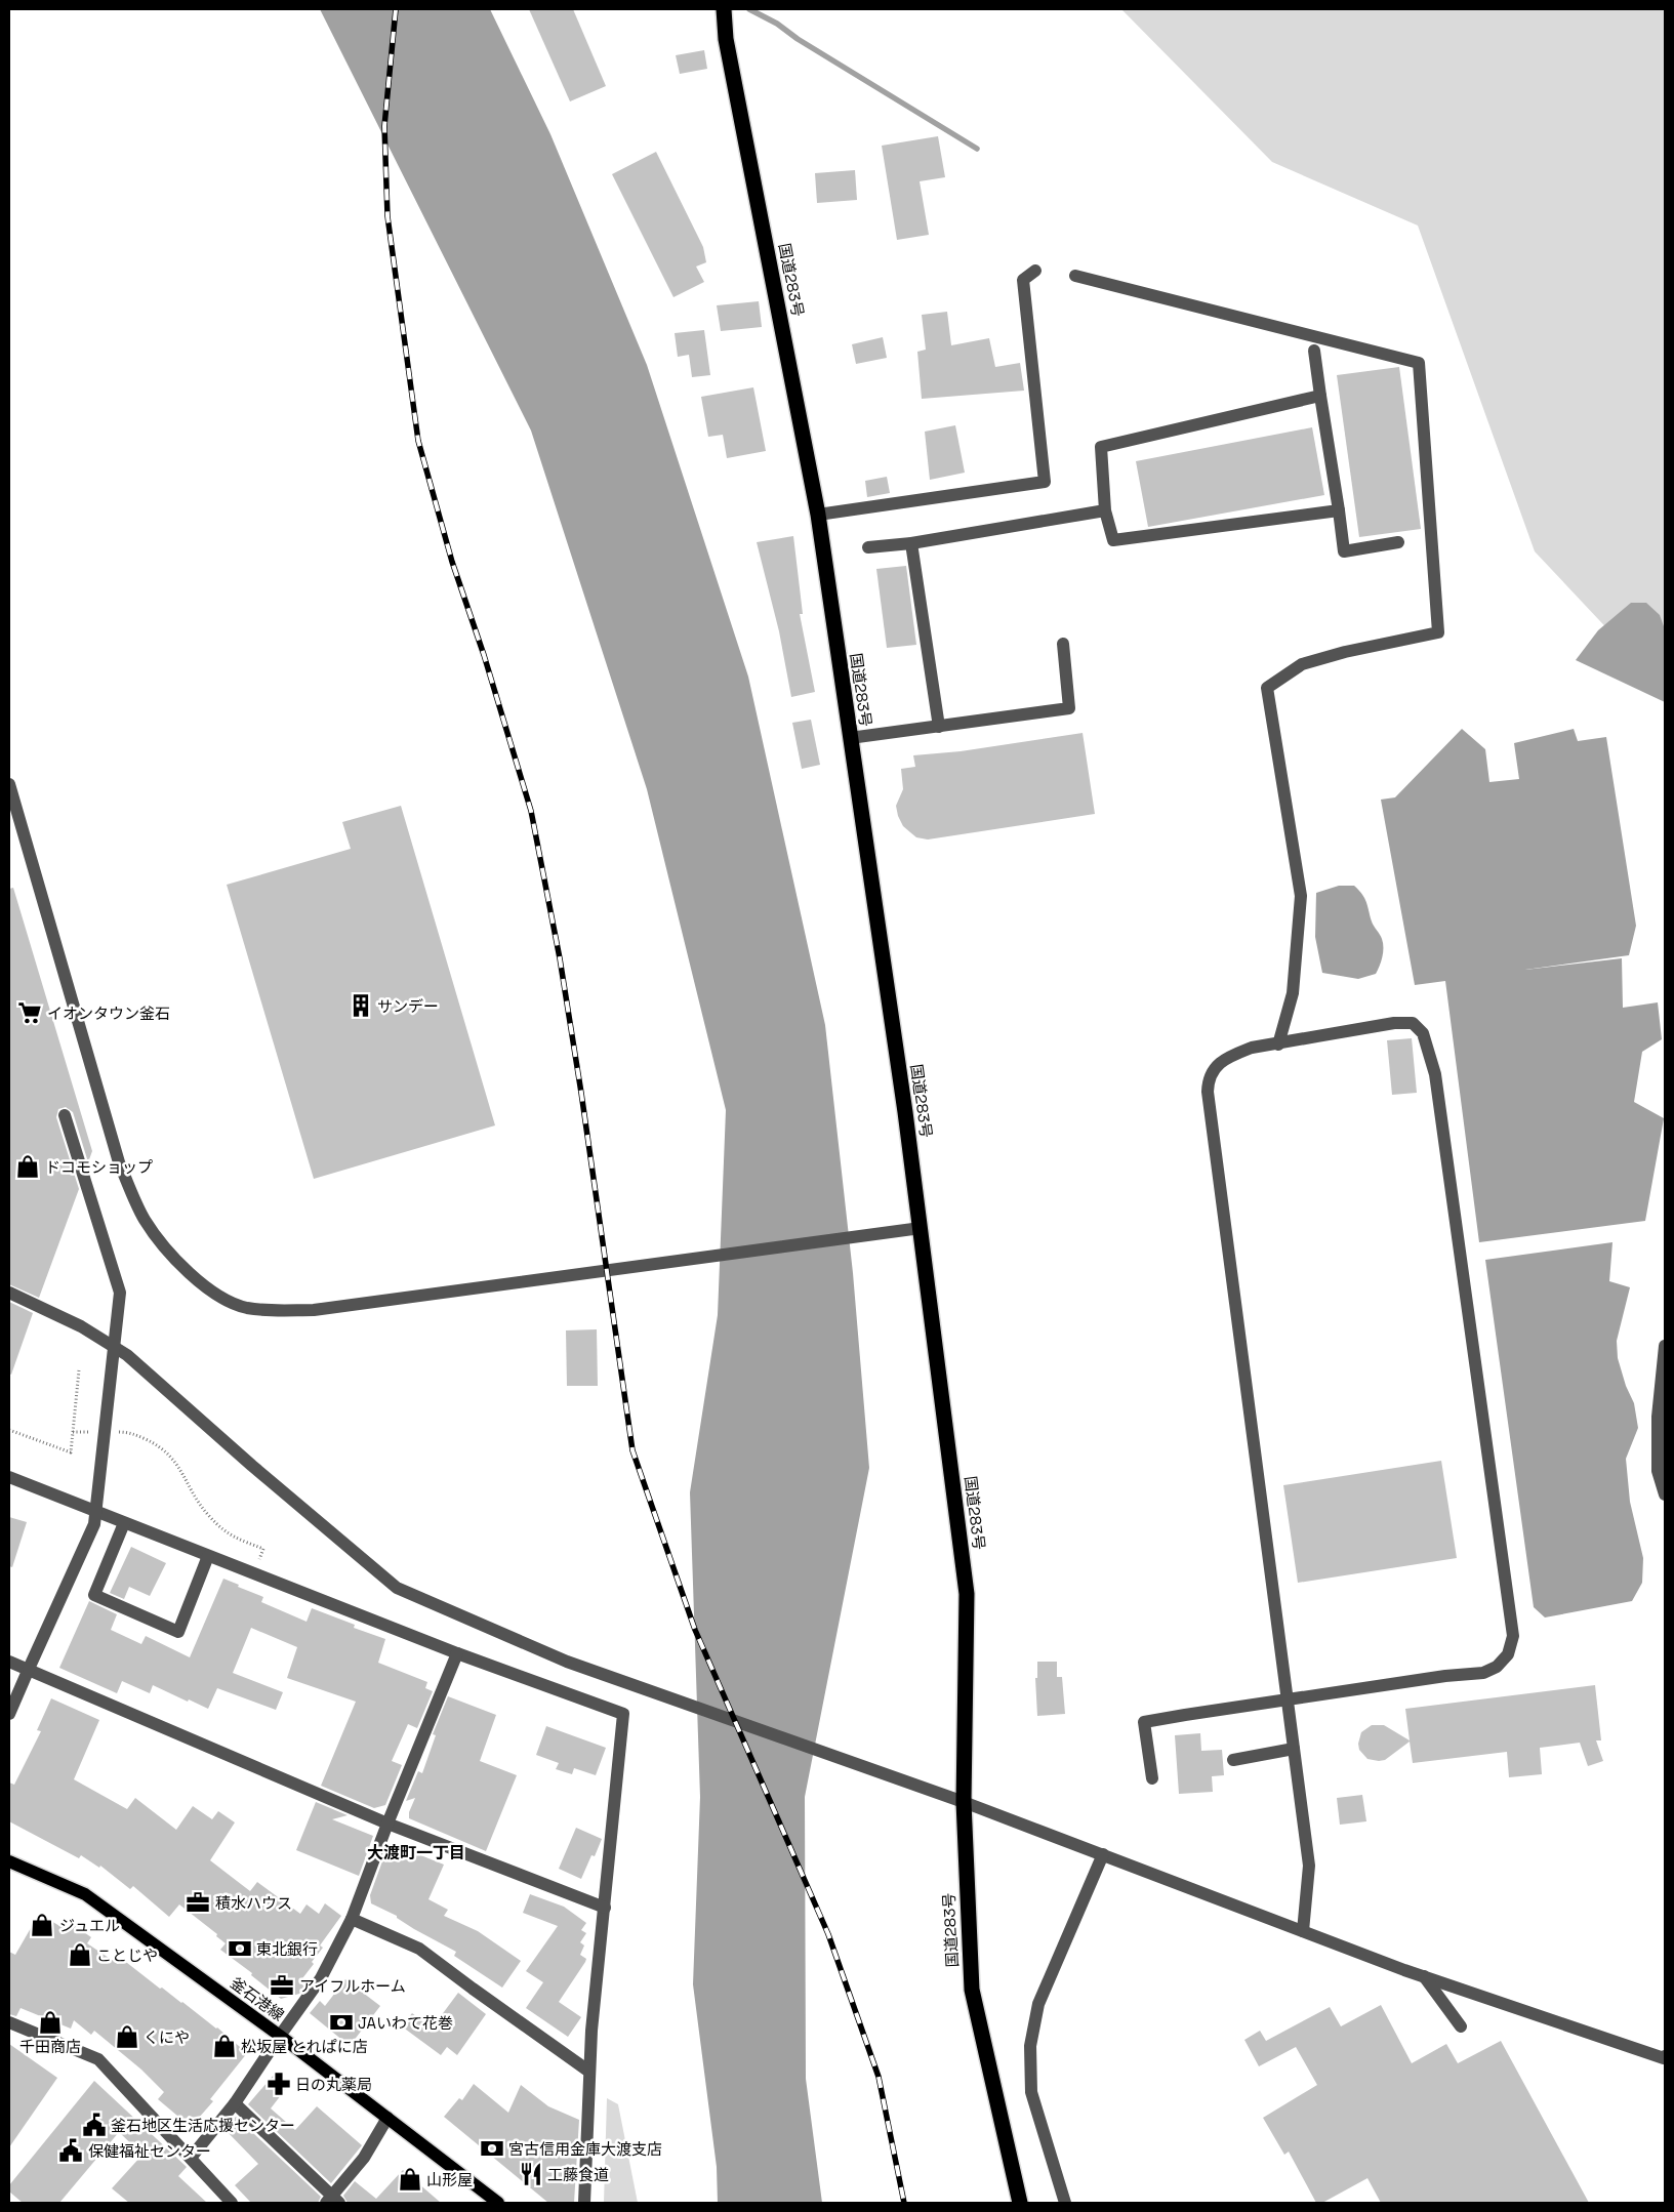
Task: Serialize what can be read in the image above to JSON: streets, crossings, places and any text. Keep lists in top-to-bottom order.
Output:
{
  "streets": {
    "highway": ["国道283号"],
    "main road": ["釜石港線"]
  },
  "districts": ["大渡町一丁目"],
  "places": {
    "building": ["サンデー"],
    "supermarket": ["イオンタウン釜石"],
    "shop": [
      "ドコモショップ",
      "ジュエル",
      "ことじや",
      "千田商店",
      "くにや",
      "松坂屋 とれぱに店",
      "山形屋"
    ],
    "office": ["積水ハウス", "アイフルホーム"],
    "bank": ["東北銀行", "JAいわて花巻", "宮古信用金庫大渡支店"],
    "pharmacy": ["日の丸薬局"],
    "public building": ["釜石地区生活応援センター", "保健福祉センター"],
    "restaurant": ["工藤食道"]
  }
}
